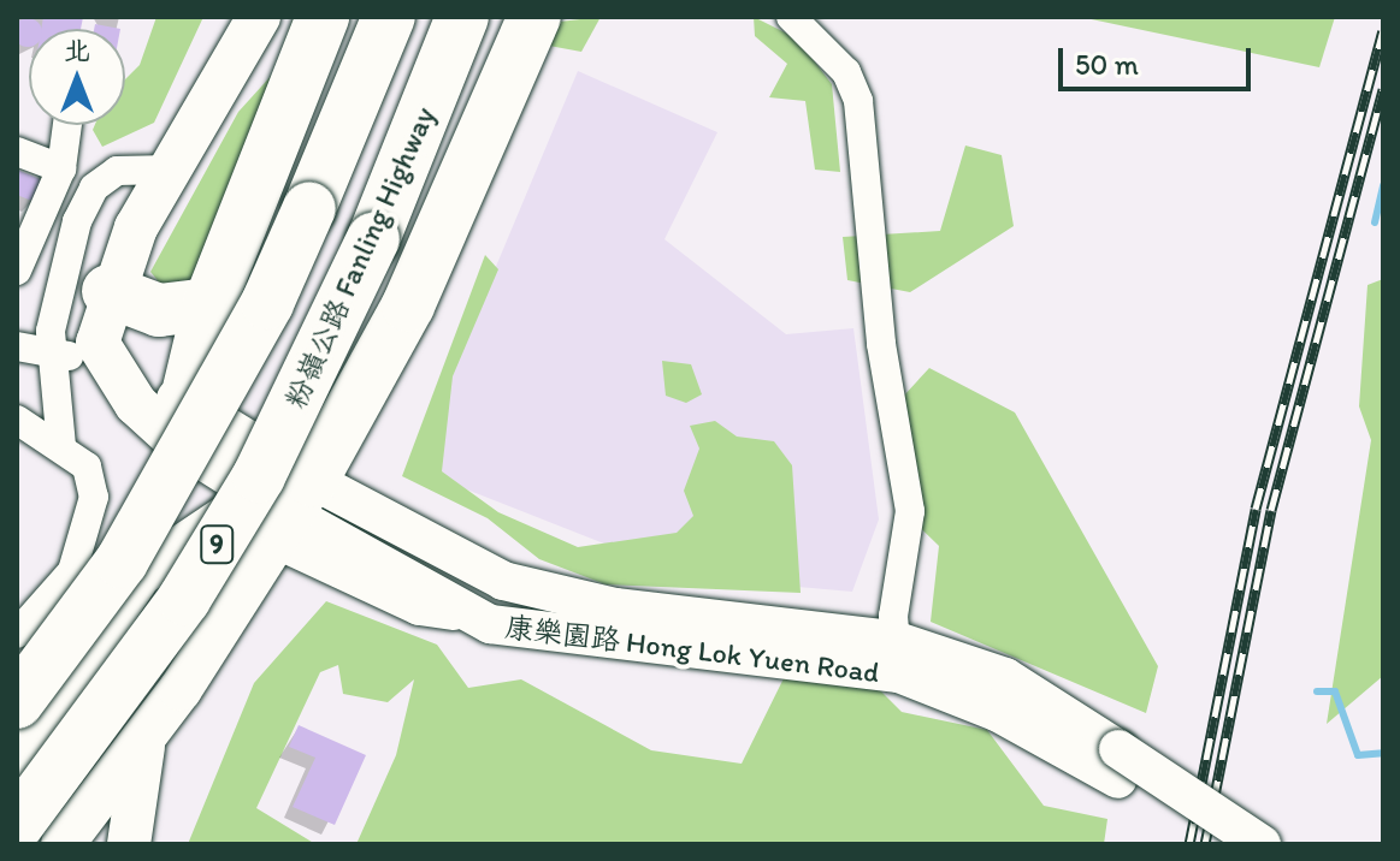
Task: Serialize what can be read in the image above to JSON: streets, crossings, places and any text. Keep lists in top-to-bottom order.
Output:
{
  "streets": {
    "highway": ["粉嶺公路 Fanling Highway", "9"],
    "main road": ["康樂園路 Hong Lok Yuen Road"]
  },
  "scale_bar": "50 m",
  "north": "top"
}
